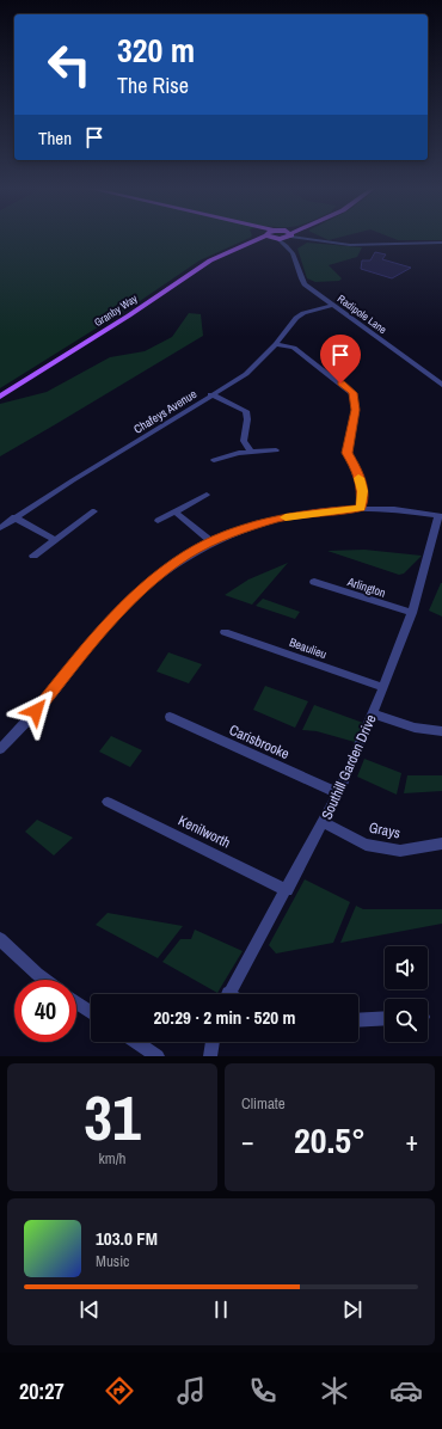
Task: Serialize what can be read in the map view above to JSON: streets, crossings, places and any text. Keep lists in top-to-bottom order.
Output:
{
  "streets": {
    "main road": ["Granby Way"],
    "street": [
      "Radipole Lane",
      "Chafeys Avenue",
      "Arlington",
      "Beaulieu",
      "Carisbrooke",
      "Southill Garden Drive",
      "Grays",
      "Kenilworth"
    ]
  },
  "crossings": [
    ["Radipole Lane", "Chafeys Avenue"],
    ["Arlington", "Southill Garden Drive"],
    ["Beaulieu", "Southill Garden Drive"],
    ["Carisbrooke", "Southill Garden Drive"],
    ["Southill Garden Drive", "Grays"],
    ["Southill Garden Drive", "Kenilworth"]
  ],
  "page": {
    "turn": ["320 m", "The Rise"],
    "then": "Then",
    "limit": "40",
    "trip": "20:29 · 2 min · 520 m",
    "tile": [
      ["31", "km/h"],
      "Climate"
    ],
    "heat": ["−", "20.5°", "+"],
    "song": ["103.0 FM", "Music"],
    "tabs": "20:27"
  }
}
